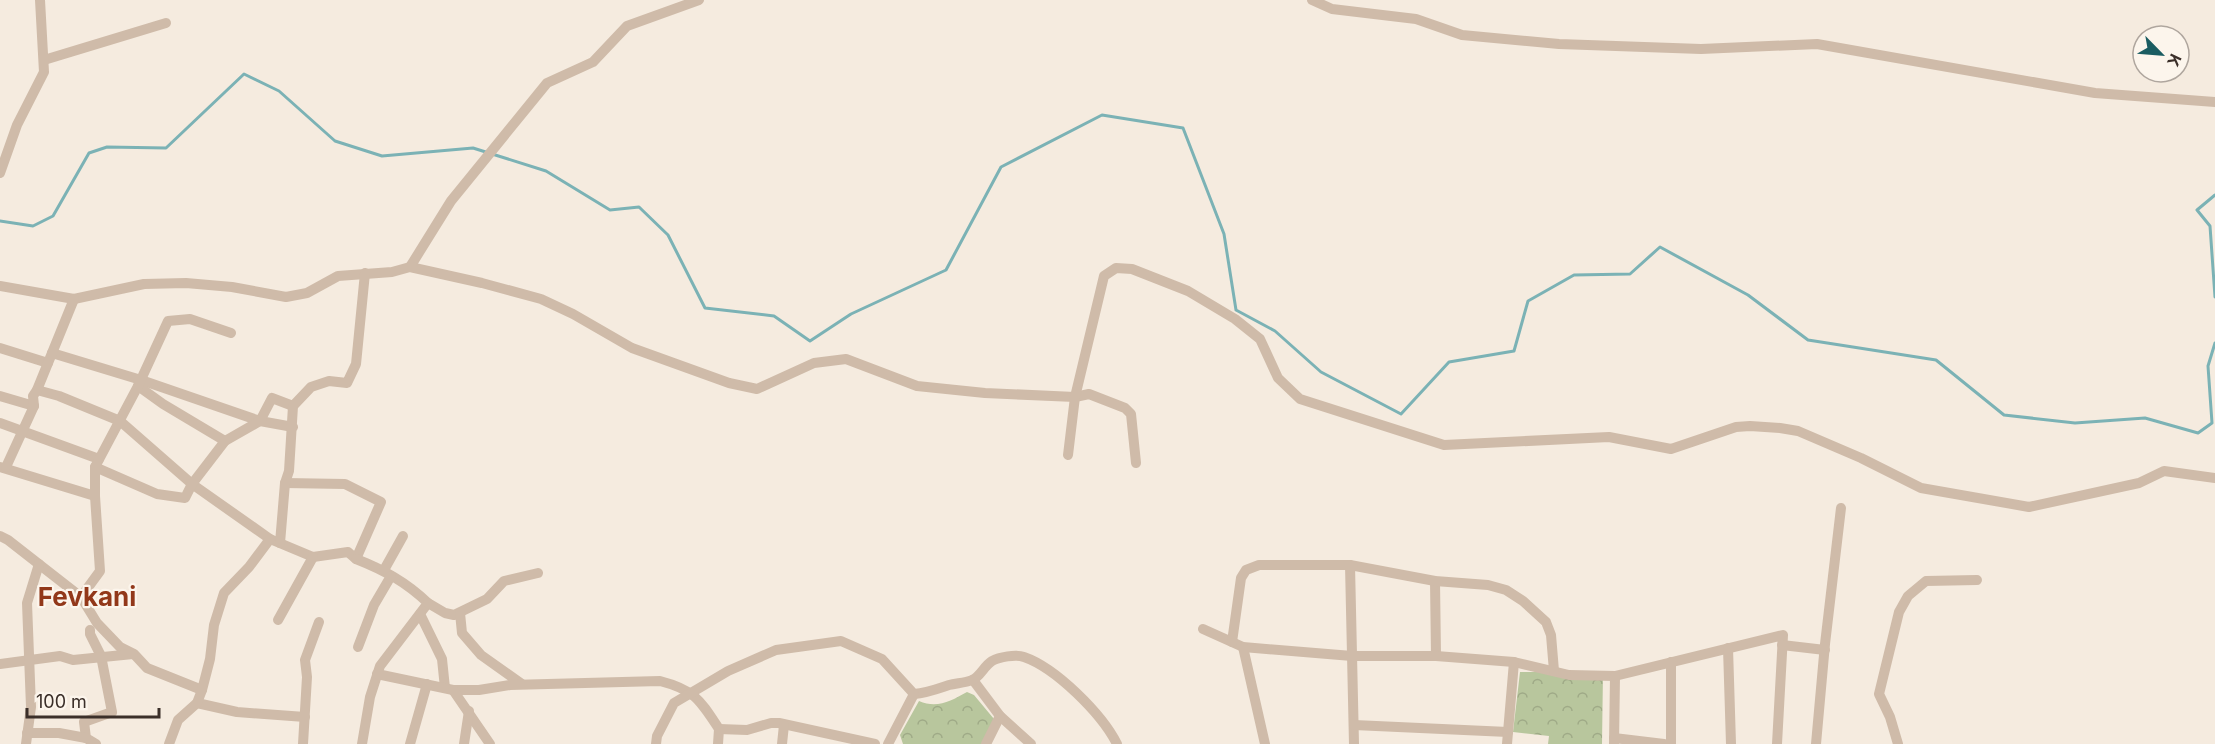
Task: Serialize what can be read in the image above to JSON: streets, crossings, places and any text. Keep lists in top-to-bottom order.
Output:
{
  "districts": ["Fevkani"],
  "scale_bar": "100 m",
  "north": "bottom right"
}
